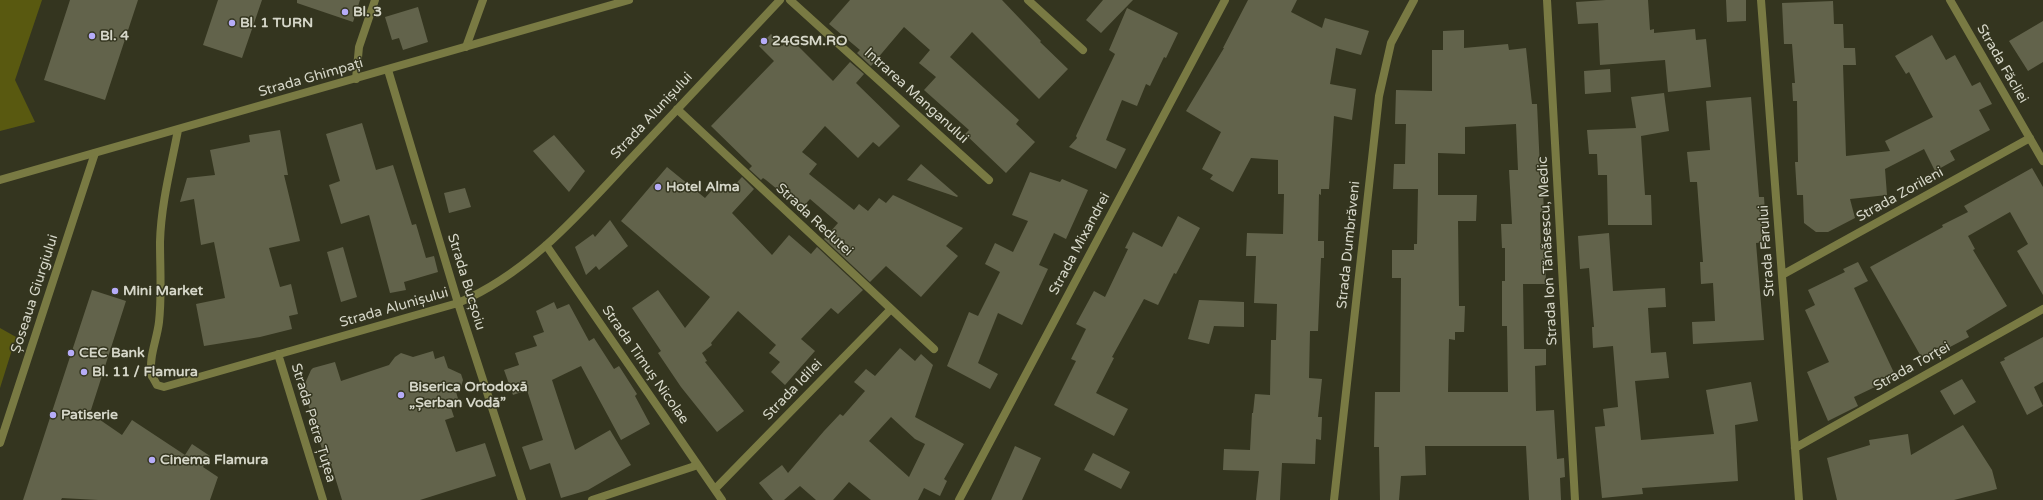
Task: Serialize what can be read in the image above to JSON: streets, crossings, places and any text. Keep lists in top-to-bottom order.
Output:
{
  "streets": {
    "street": [
      "Strada Făcliei",
      "Strada Ghimpați",
      "Intrarea Manganului",
      "Strada Alunișului",
      "Strada Zorileni",
      "Strada Redutei",
      "Strada Mixandrei",
      "Strada Dumbrăveni",
      "Strada Ion Tănăsescu, Medic",
      "Strada Farului",
      "Strada Bucșoiu",
      "Șoseaua Giurgiului",
      "Strada Timuș Nicolae",
      "Strada Torței",
      "Strada Idilei",
      "Strada Petre Țuțea"
    ]
  },
  "crossings": [
    ["Strada Făcliei", "Strada Zorileni"],
    ["Strada Ghimpați", "Strada Alunișului"],
    ["Strada Ghimpați", "Strada Bucșoiu"],
    ["Strada Ghimpați", "Șoseaua Giurgiului"],
    ["Strada Alunișului", "Strada Redutei"],
    ["Strada Alunișului", "Strada Bucșoiu"],
    ["Strada Alunișului", "Strada Timuș Nicolae"],
    ["Strada Alunișului", "Strada Petre Țuțea"],
    ["Strada Zorileni", "Strada Farului"],
    ["Strada Redutei", "Strada Idilei"],
    ["Strada Farului", "Strada Torței"],
    ["Strada Timuș Nicolae", "Strada Idilei"]
  ],
  "places": [
    "Bl. 3",
    "Bl. 1 TURN",
    "Bl. 4",
    "24GSM.RO",
    "Hotel Alma",
    "Mini Market",
    "CEC Bank",
    "Bl. 11 / Flamura",
    "Biserica Ortodoxă „Șerban Vodă”",
    "Patiserie",
    "Cinema Flamura"
  ]
}
